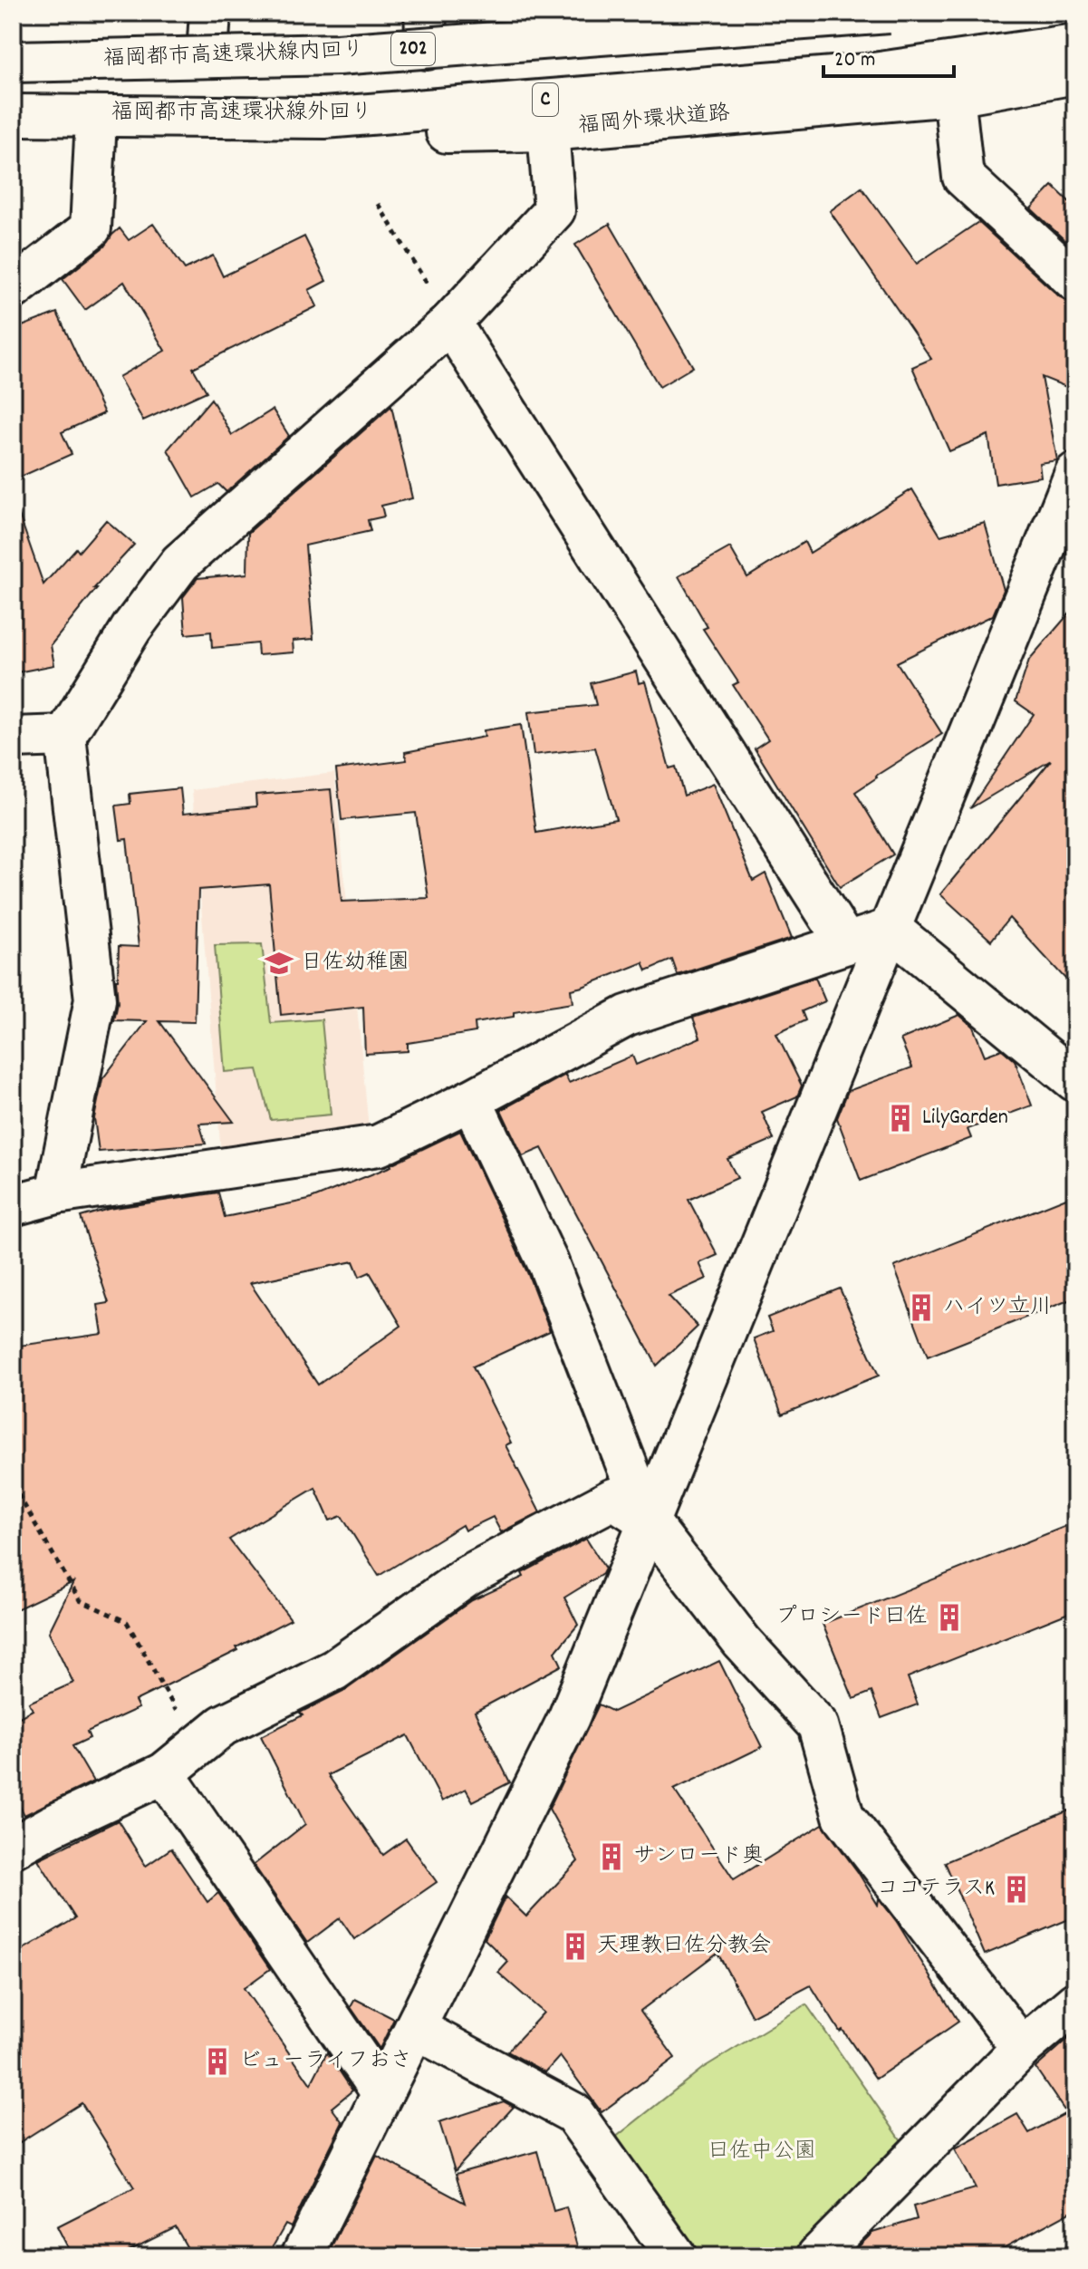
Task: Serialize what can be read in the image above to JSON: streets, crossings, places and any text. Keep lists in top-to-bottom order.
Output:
{
  "streets": {
    "main road": [
      "202",
      "福岡都市高速環状線内回り",
      "C",
      "福岡都市高速環状線外回り",
      "福岡外環状道路"
    ]
  },
  "parks": ["曰佐中公園"],
  "places": {
    "school or university": ["日佐幼稚園"],
    "building": [
      "LilyGarden",
      "ハイツ立川",
      "プロシード曰佐",
      "サンロード奥",
      "ココテラスK",
      "天理教曰佐分教会",
      "ビューライフおさ"
    ]
  },
  "scale_bar": "20 m"
}
